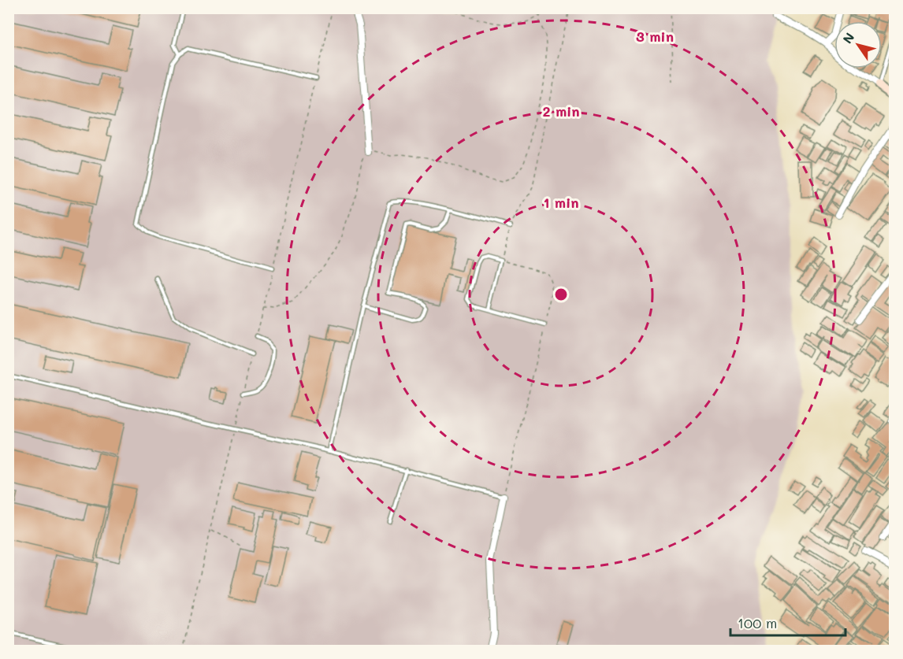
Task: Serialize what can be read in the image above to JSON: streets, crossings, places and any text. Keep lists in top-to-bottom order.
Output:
{
  "scale_bar": "100 m",
  "north": "top left",
  "rings": ["3 min", "2 min", "1 min"]
}
